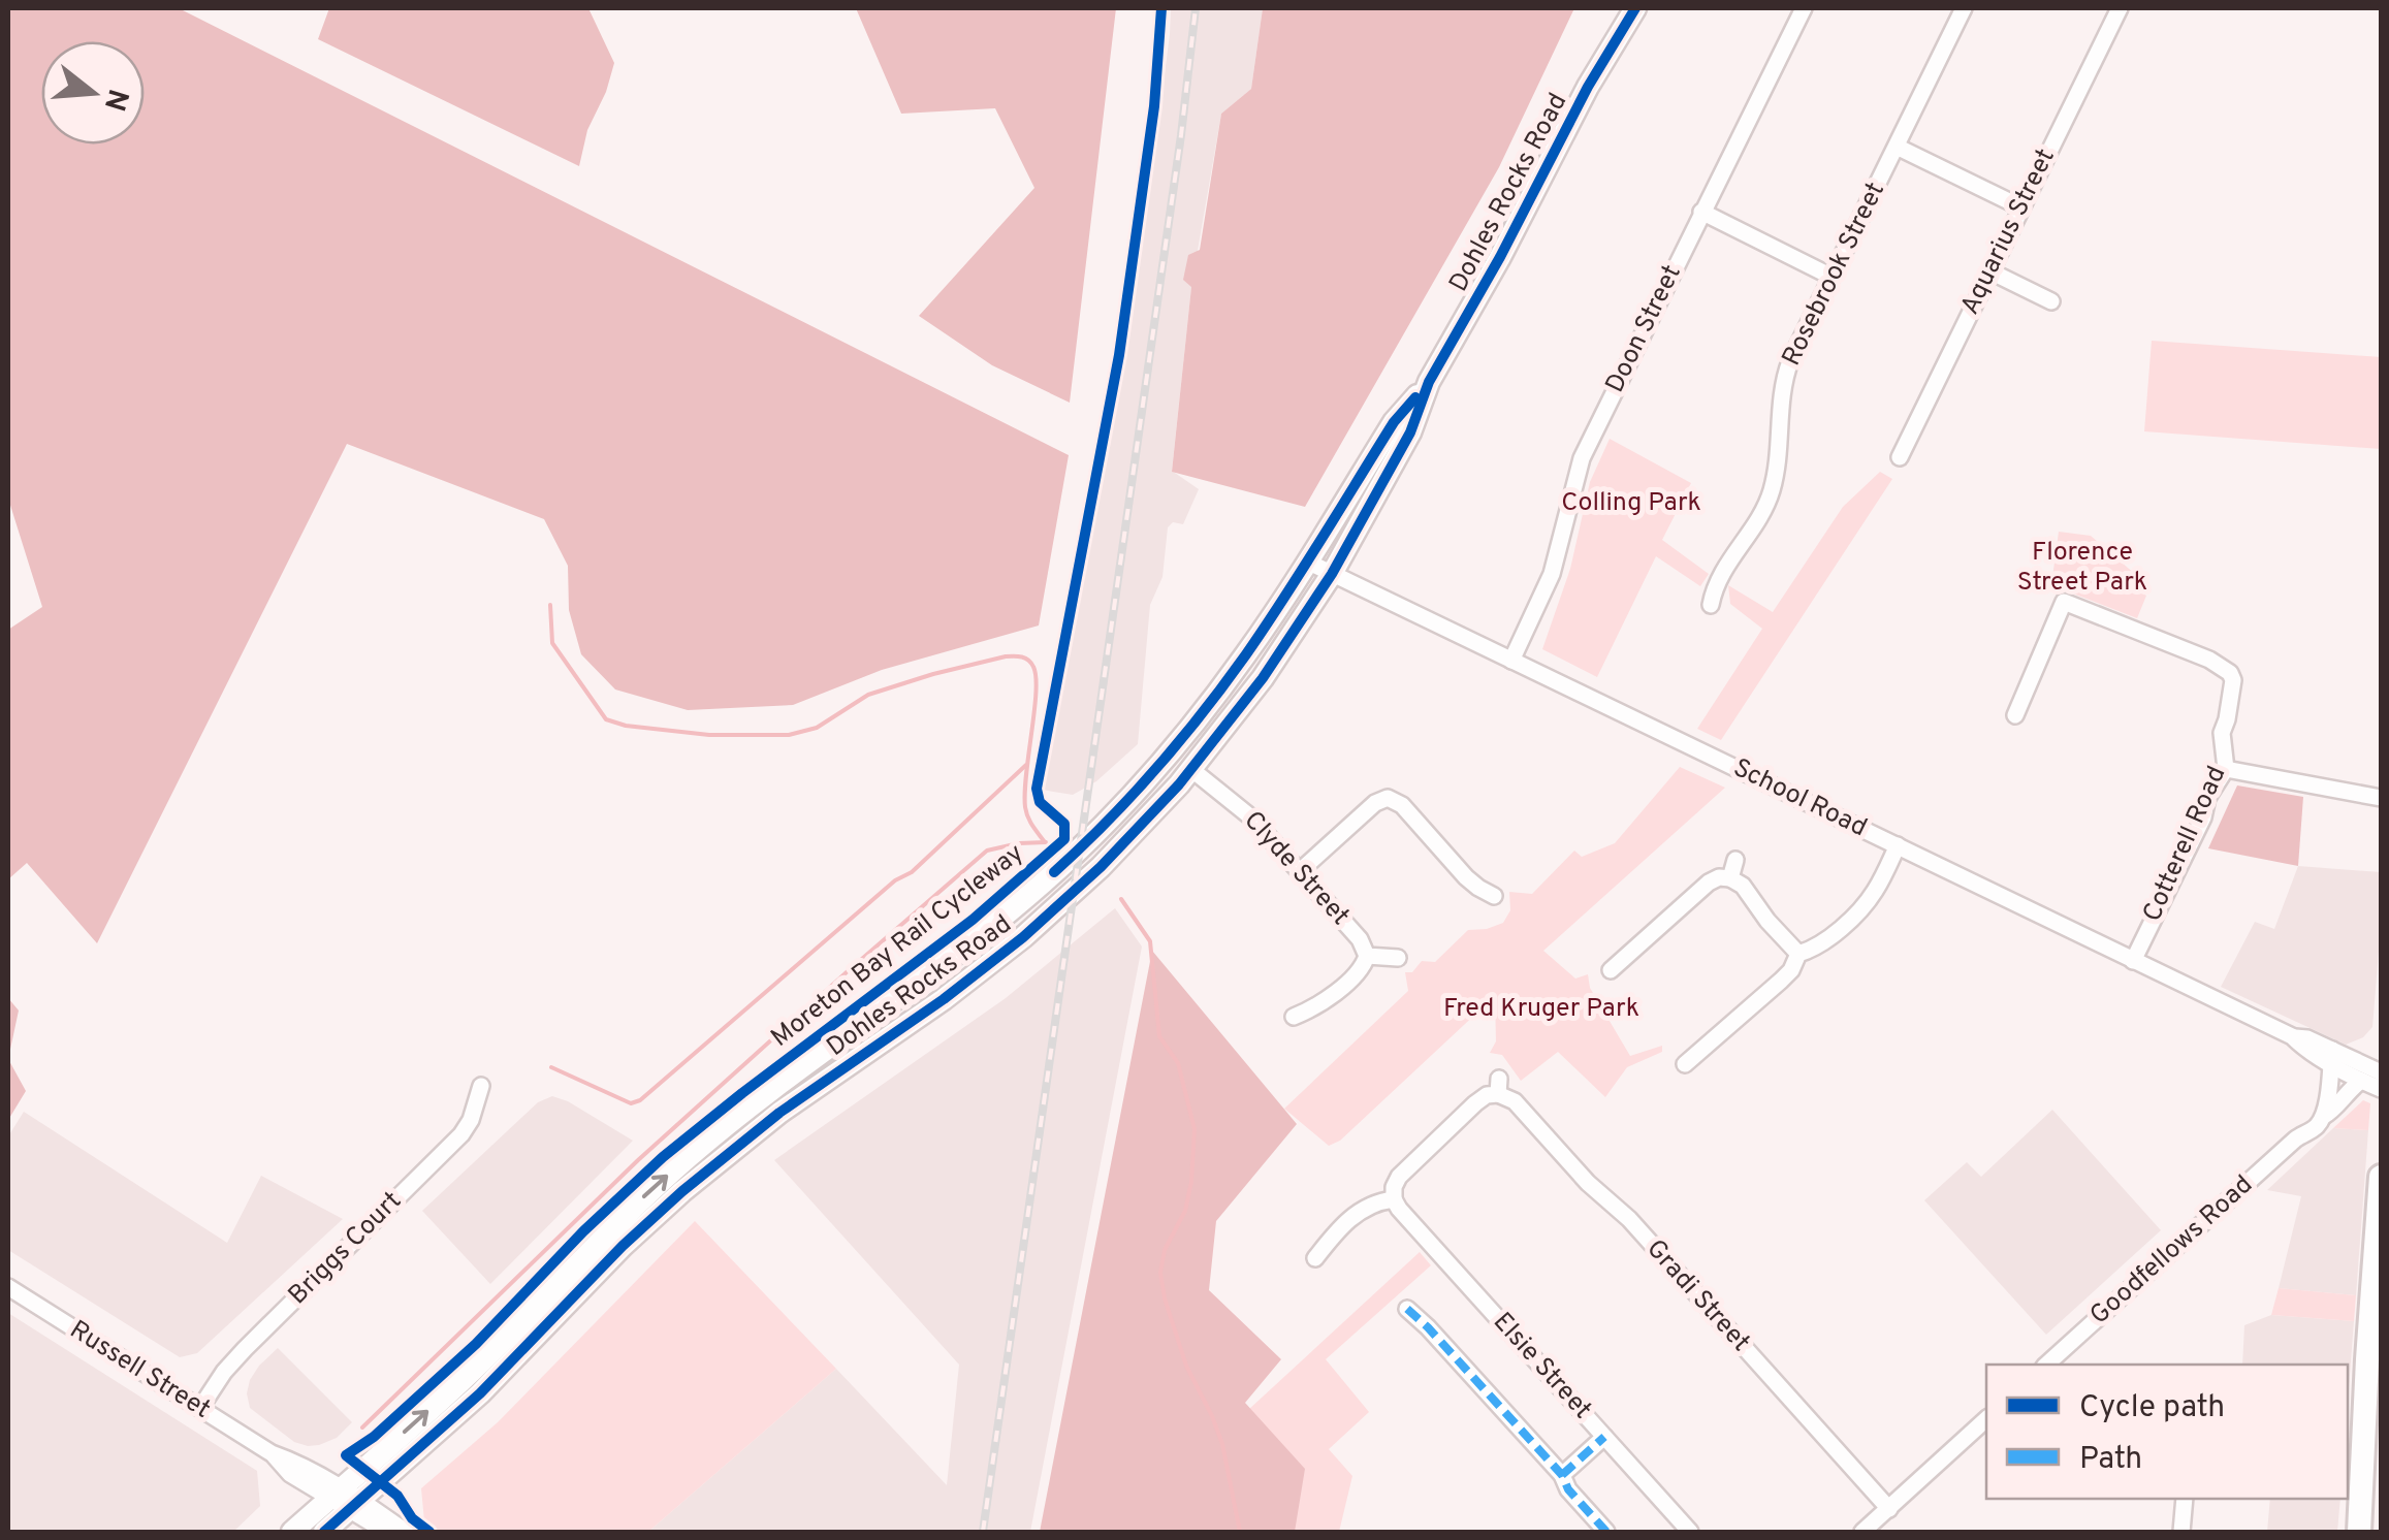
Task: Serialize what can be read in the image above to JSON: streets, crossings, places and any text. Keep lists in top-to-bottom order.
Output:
{
  "streets": {
    "main road": ["Dohles Rocks Road"],
    "street": [
      "Aquarius Street",
      "Rosebrook Street",
      "Doon Street",
      "School Road",
      "Cotterell Road",
      "Clyde Street",
      "Briggs Court",
      "Goodfellows Road",
      "Gradi Street",
      "Elsie Street",
      "Russell Street"
    ],
    "cycle path": ["Moreton Bay Rail Cycleway"]
  },
  "crossings": [
    ["Dohles Rocks Road", "School Road"],
    ["Dohles Rocks Road", "Clyde Street"],
    ["Dohles Rocks Road", "Russell Street"],
    ["Doon Street", "School Road"],
    ["School Road", "Cotterell Road"],
    ["School Road", "Goodfellows Road"],
    ["Briggs Court", "Russell Street"],
    ["Gradi Street", "Elsie Street"]
  ],
  "parks": ["Colling Park", "Florence Street Park", "Fred Kruger Park"],
  "legend": ["Cycle path", "Path"],
  "north": "right"
}
